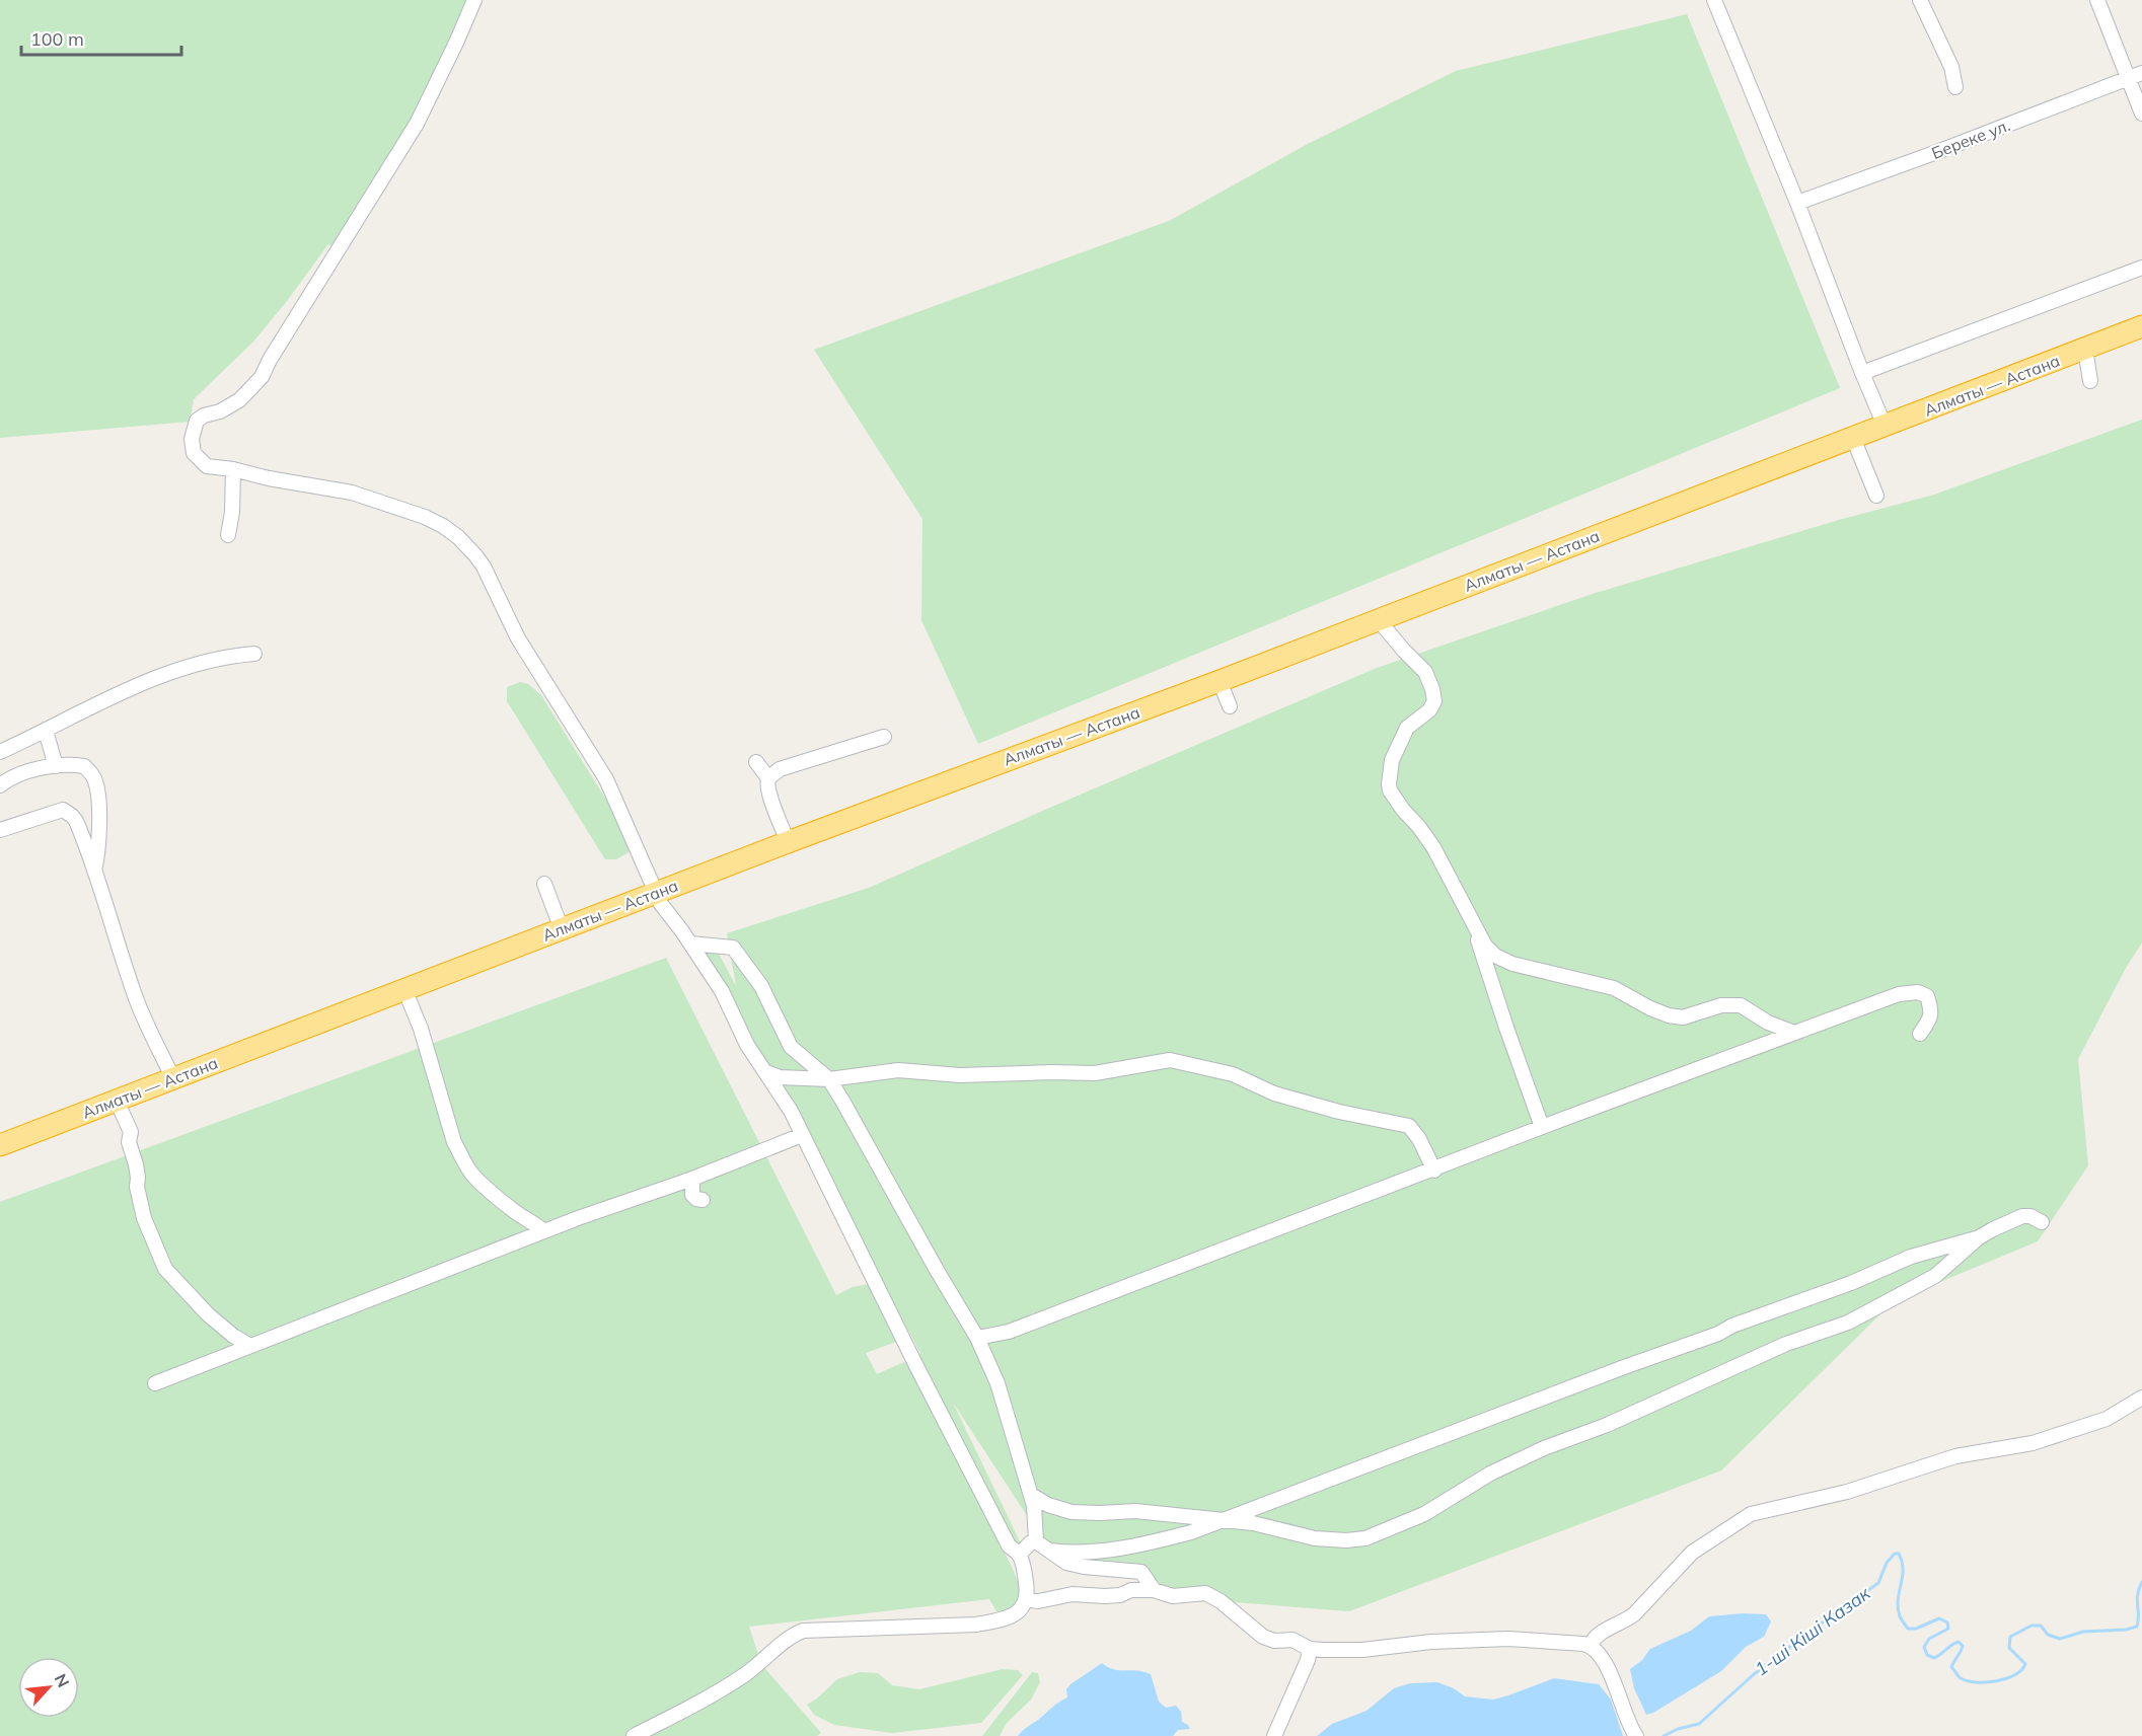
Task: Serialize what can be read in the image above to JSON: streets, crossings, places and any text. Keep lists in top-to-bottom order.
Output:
{
  "streets": {
    "highway": ["Алматы — Астана"],
    "street": ["Береке ул."]
  },
  "water": ["1-ші Кіші Казак"],
  "scale_bar": "100 m",
  "north": "top right"
}
